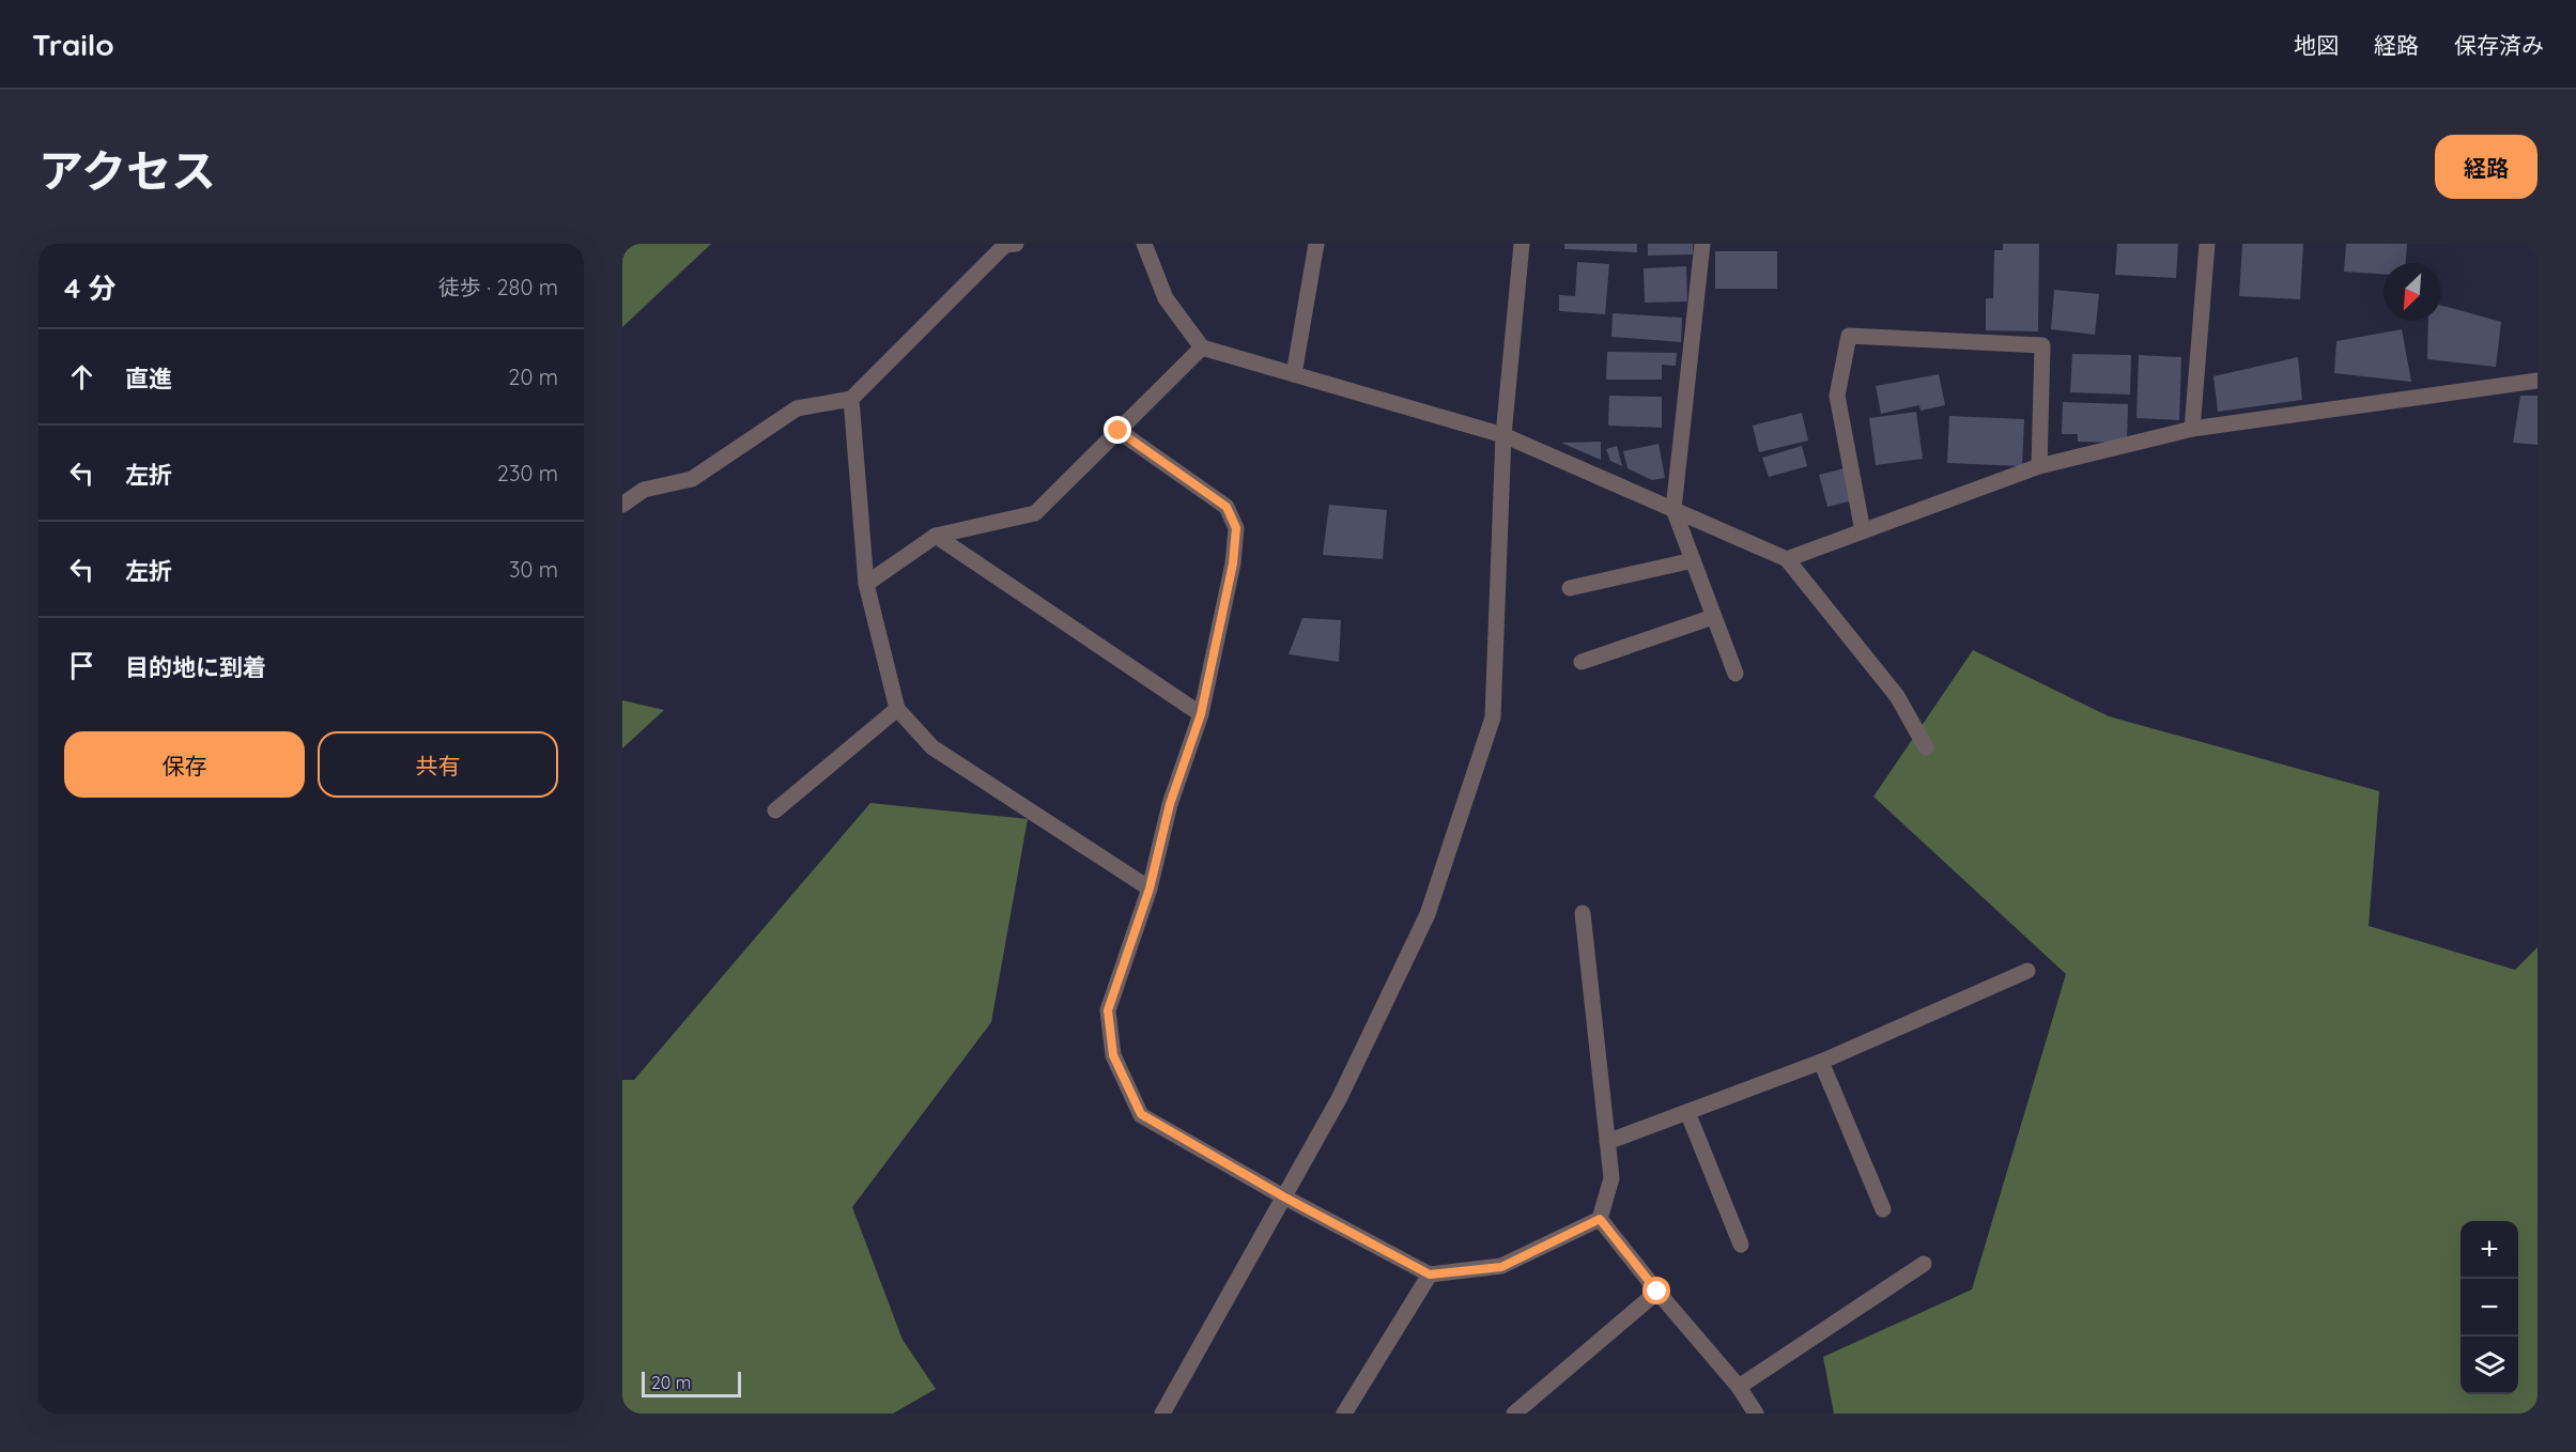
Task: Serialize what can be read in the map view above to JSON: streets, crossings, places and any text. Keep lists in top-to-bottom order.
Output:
{
  "scale_bar": "20 m",
  "north": "bottom left",
  "page": {
    "header": "Trailo",
    "nav": ["地図", "経路", "保存済み"],
    "title": "アクセス",
    "buttons": [
      "経路",
      ["保存", "共有"]
    ],
    "heading": ["4 分", "徒歩 · 280 m"],
    "list": [
      ["直進", "20 m"],
      ["左折", "230 m"],
      ["左折", "30 m"],
      "目的地に到着"
    ],
    "map_buttons": ["+", "−"],
    "scale": "20 m"
  }
}
